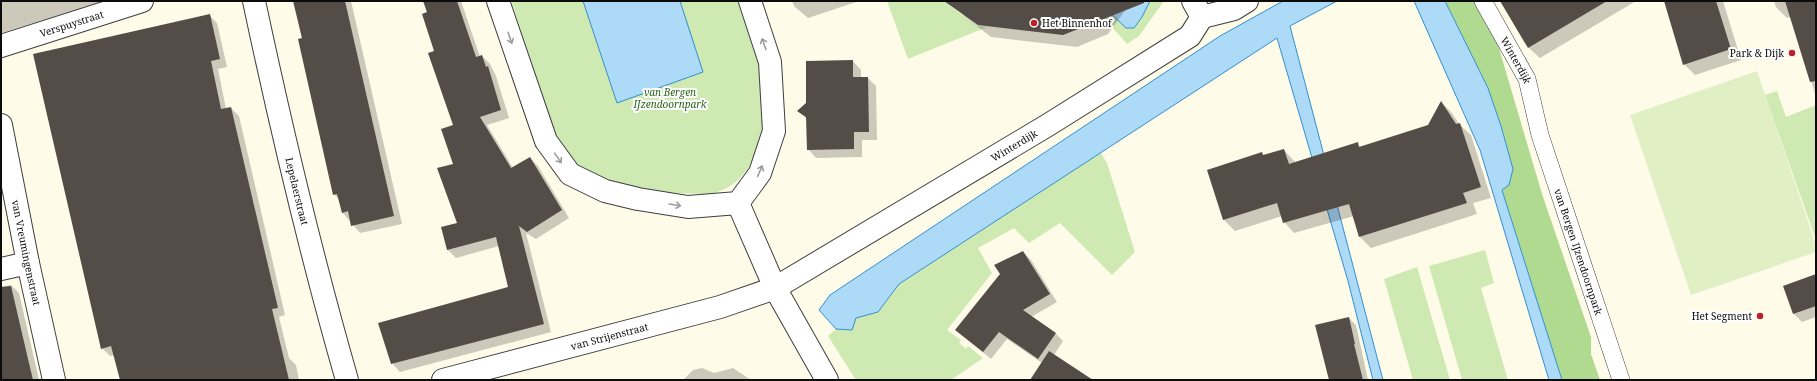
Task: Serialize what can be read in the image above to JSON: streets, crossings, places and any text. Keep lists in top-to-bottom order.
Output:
{
  "streets": {
    "street": [
      "Verspuystraat",
      "Winterdijk",
      "Lepelaerstraat",
      "van Vreumingenstraat",
      "van Strijenstraat"
    ],
    "lane": ["van Bergen IJzendoornpark"]
  },
  "crossings": [
    ["Winterdijk", "van Bergen IJzendoornpark"],
    ["Winterdijk", "van Strijenstraat"]
  ],
  "parks": ["van Bergen IJzendoornpark"],
  "places": ["Het Binnenhof", "Park & Dijk", "Het Segment"]
}
